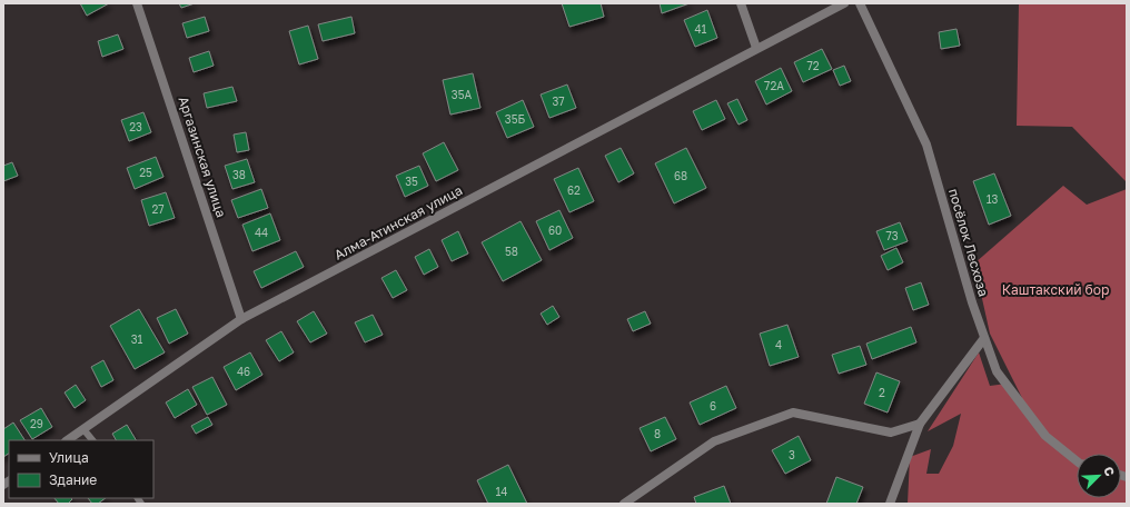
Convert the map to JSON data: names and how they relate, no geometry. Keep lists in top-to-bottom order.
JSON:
{
  "streets": {
    "street": ["Аргазинская улица", "Алма-Атинская улица", "посёлок Лесхоза"]
  },
  "crossings": [
    ["Аргазинская улица", "Алма-Атинская улица"]
  ],
  "parks": ["Каштакский бор"],
  "house_numbers": [
    "41",
    "72",
    "72А",
    "35А",
    "37",
    "35Б",
    "23",
    "25",
    "38",
    "68",
    "35",
    "62",
    "13",
    "27",
    "60",
    "44",
    "73",
    "58",
    "31",
    "4",
    "46",
    "2",
    "6",
    "29",
    "8",
    "3",
    "14"
  ],
  "legend": ["Улица", "Здание"],
  "north": "top right"
}
